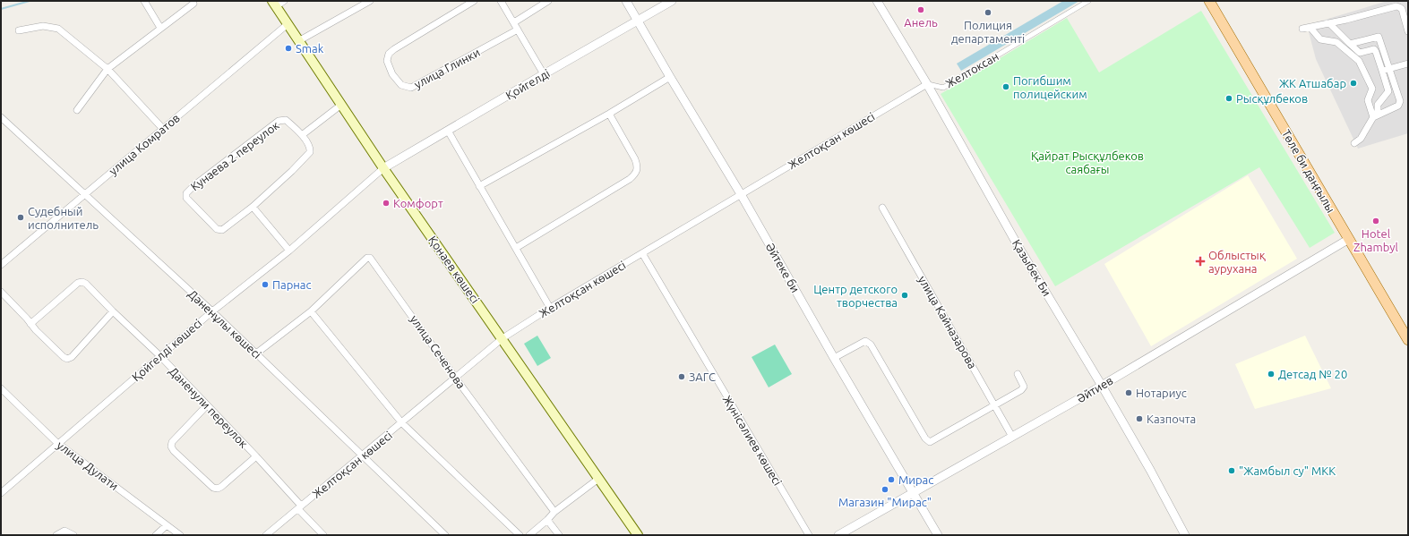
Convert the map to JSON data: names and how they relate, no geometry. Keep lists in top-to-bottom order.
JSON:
{
  "streets": {
    "main road": ["Төле би даңғылы", "Қонаев көшесі"],
    "street": [
      "улица Глинки",
      "Желтоксан",
      "Қойгелді",
      "Желтоқсан көшесі",
      "улица Комратов",
      "Кунаева 2 переулок",
      "Әйтеке би",
      "Қазыбек Би",
      "улица Кайназарова",
      "Дәненұлы көшесі",
      "Қойгелді көшесі",
      "улица Сеченова",
      "Әйтиев",
      "Даненули переулок",
      "Жүнісәлиев көшесі",
      "улица Дулати"
    ]
  },
  "crossings": [
    ["Желтоксан", "Желтоқсан көшесі"],
    ["Желтоксан", "Қазыбек Би"],
    ["Қойгелді", "Әйтеке би"],
    ["Қойгелді", "Қонаев көшесі"],
    ["Қойгелді", "Қойгелді көшесі"],
    ["Желтоқсан көшесі", "Әйтеке би"],
    ["Желтоқсан көшесі", "Қазыбек Би"],
    ["Желтоқсан көшесі", "Қонаев көшесі"],
    ["Желтоқсан көшесі", "Дәненұлы көшесі"],
    ["Желтоқсан көшесі", "улица Сеченова"],
    ["Желтоқсан көшесі", "Даненули переулок"],
    ["Желтоқсан көшесі", "Жүнісәлиев көшесі"],
    ["улица Комратов", "Қонаев көшесі"],
    ["улица Комратов", "Дәненұлы көшесі"],
    ["Төле би даңғылы", "Әйтиев"],
    ["Әйтеке би", "Әйтиев"],
    ["Қазыбек Би", "Әйтиев"],
    ["Қонаев көшесі", "Қойгелді көшесі"],
    ["улица Кайназарова", "Әйтиев"],
    ["Дәненұлы көшесі", "Қойгелді көшесі"],
    ["Дәненұлы көшесі", "улица Сеченова"],
    ["Қойгелді көшесі", "Даненули переулок"],
    ["Қойгелді көшесі", "улица Дулати"]
  ],
  "parks": ["Қайрат Рысқұлбеков саябағы"],
  "places": {
    "other": [
      "Анель",
      "Полиция департаменті",
      "Smak",
      "ЖК Атшабар",
      "Погибшим полицейским",
      "Рысқұлбеков",
      "Комфорт",
      "Судебный исполнитель",
      "Hotel Zhambyl",
      "Парнас",
      "Центр детского творчества",
      "Детсад № 20",
      "ЗАГС",
      "Нотариус",
      "Казпочта",
      "\"Жамбыл су\" МКК",
      "Мирас",
      "Магазин \"Мирас\""
    ],
    "health": ["Облыстық аурухана"]
  }
}
